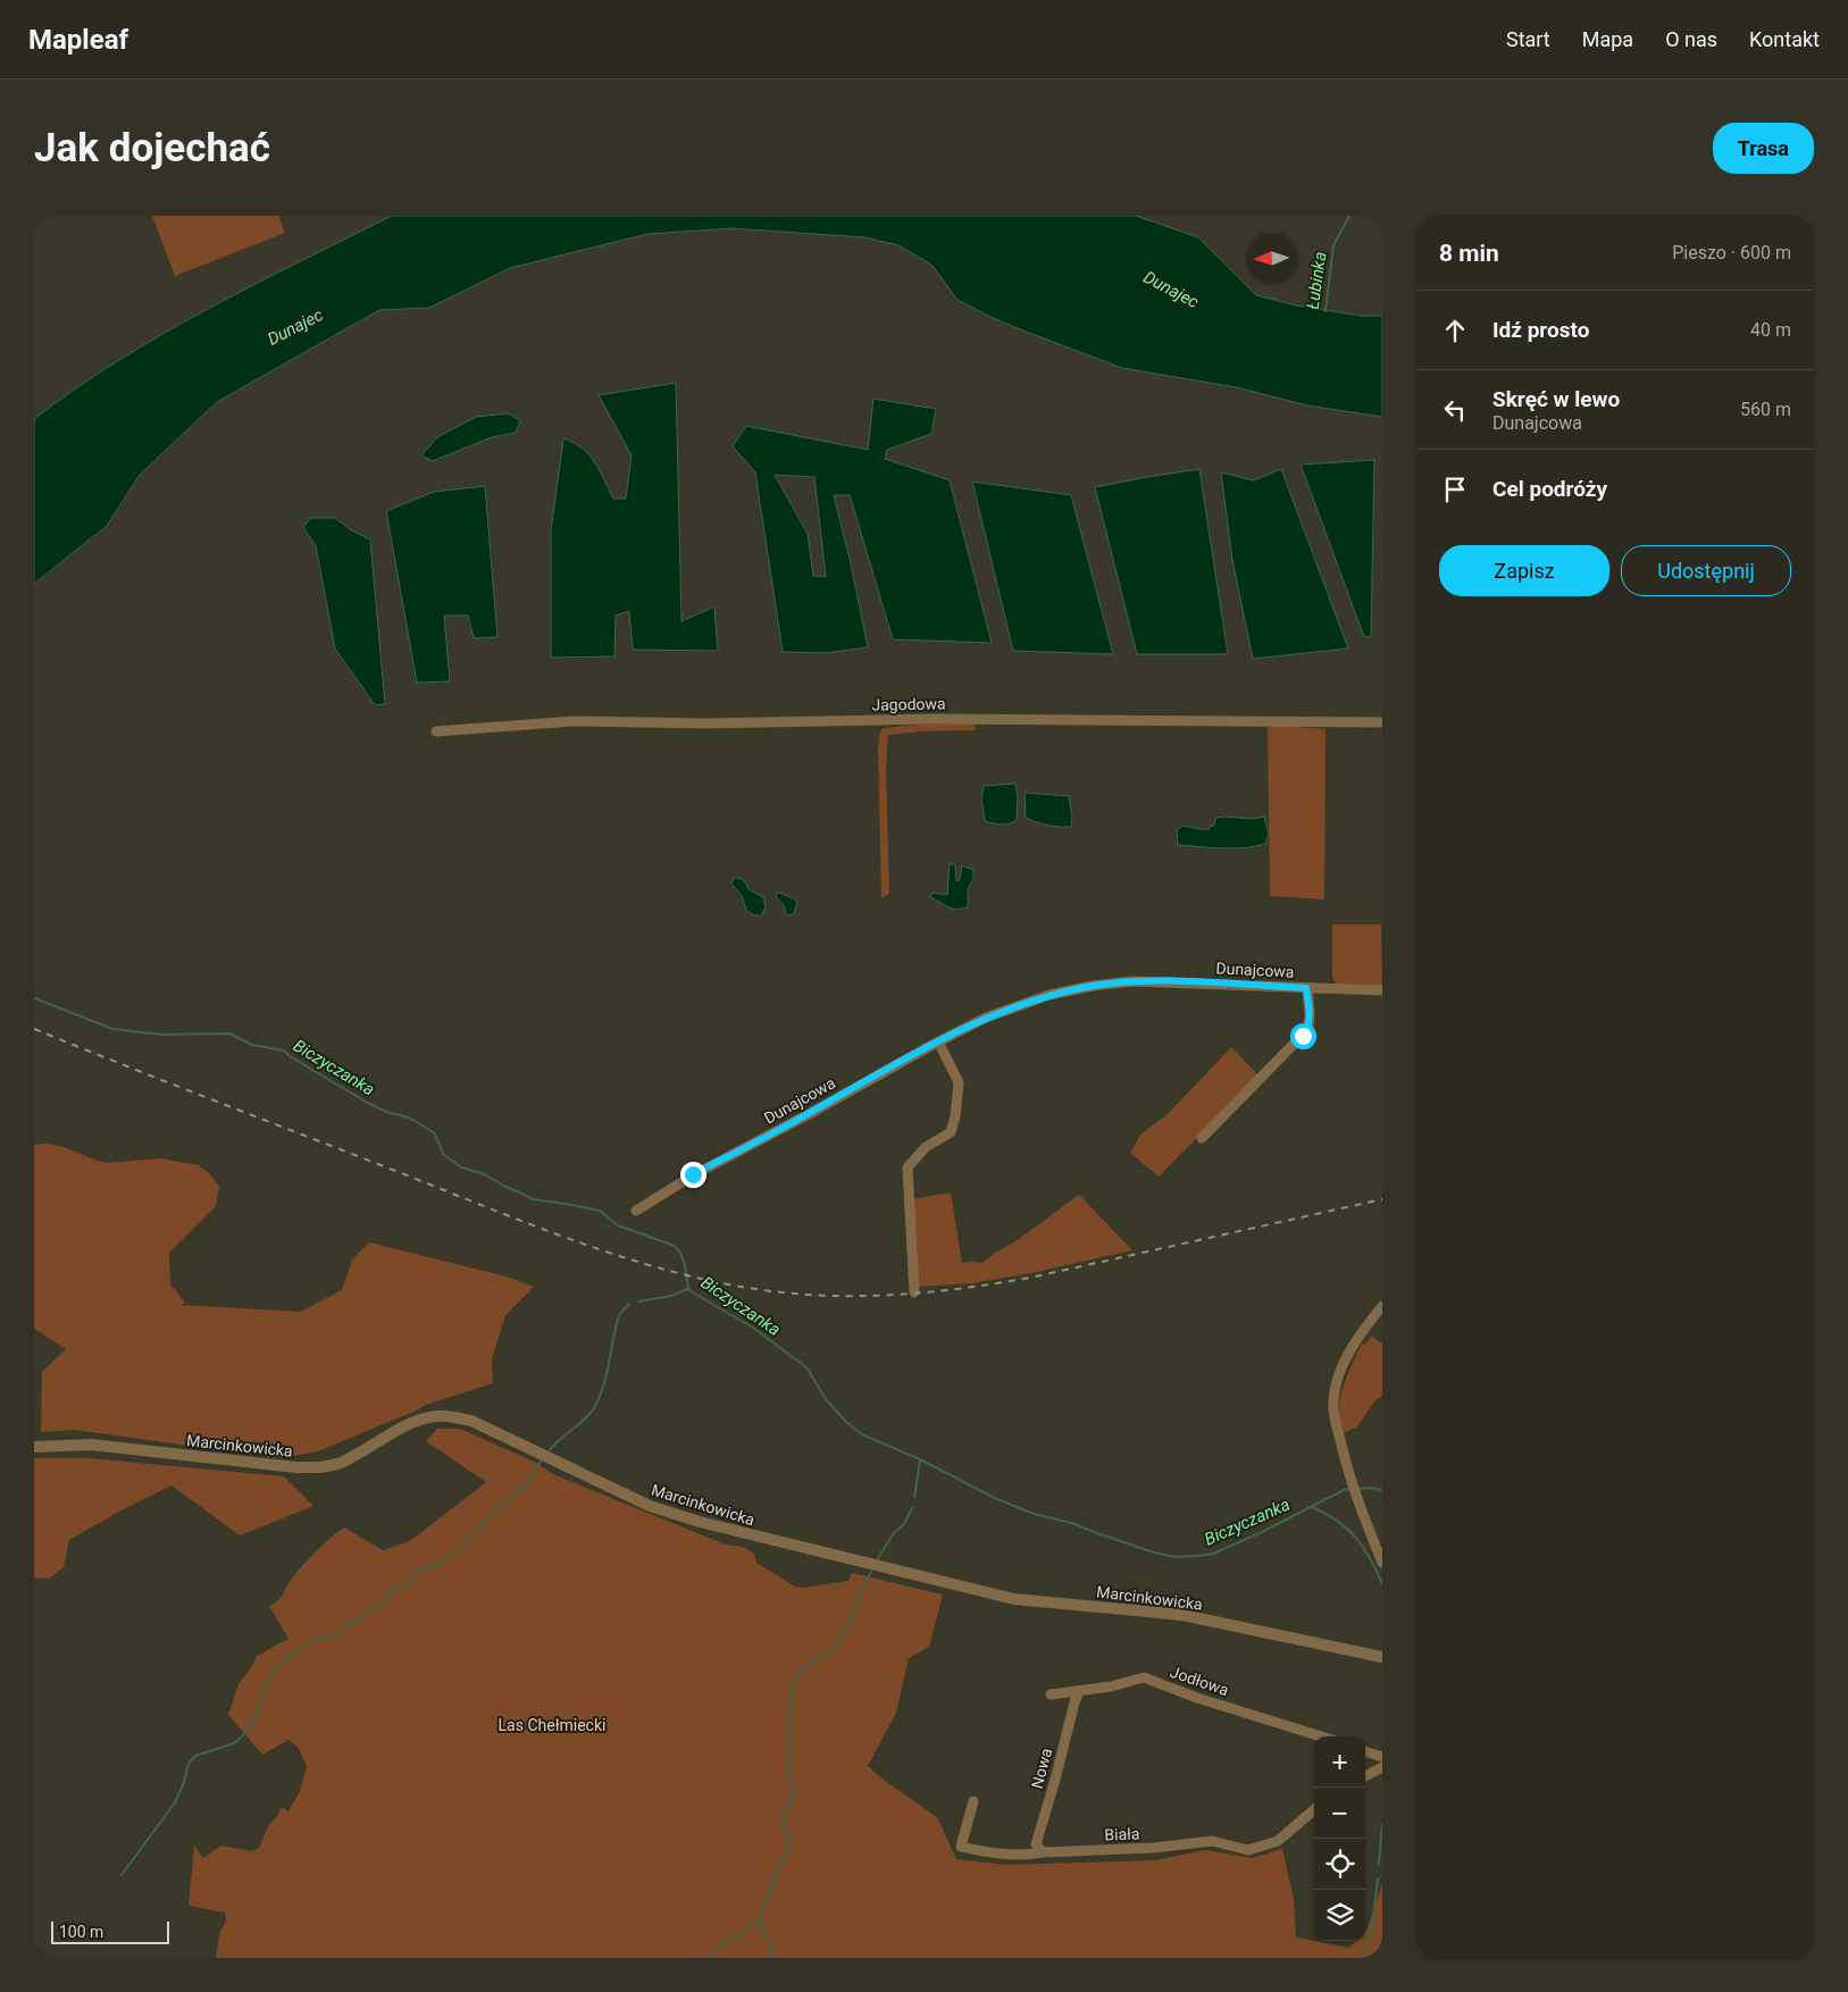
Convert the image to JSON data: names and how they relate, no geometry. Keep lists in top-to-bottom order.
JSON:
{
  "streets": {
    "street": [
      "Jagodowa",
      "Dunajcowa",
      "Marcinkowicka",
      "Jodłowa",
      "Nowa",
      "Biała"
    ]
  },
  "crossings": [
    ["Jodłowa", "Nowa"],
    ["Nowa", "Biała"]
  ],
  "water": ["Łubinka", "Dunajec", "Biczyczanka"],
  "parks": ["Las Chełmiecki"],
  "scale_bar": "100 m",
  "north": "left",
  "page": {
    "header": "Mapleaf",
    "nav": [
      "Start",
      "Mapa",
      "O nas",
      "Kontakt"
    ],
    "buttons": [
      "Trasa",
      ["Zapisz", "Udostępnij"]
    ],
    "title": "Jak dojechać",
    "heading": ["8 min", "Pieszo · 600 m"],
    "list": [
      ["Idź prosto", "40 m"],
      ["Skręć w lewo", "Dunajcowa", "560 m"],
      "Cel podróży"
    ],
    "map_buttons": ["+", "−"],
    "scale": "100 m"
  }
}
